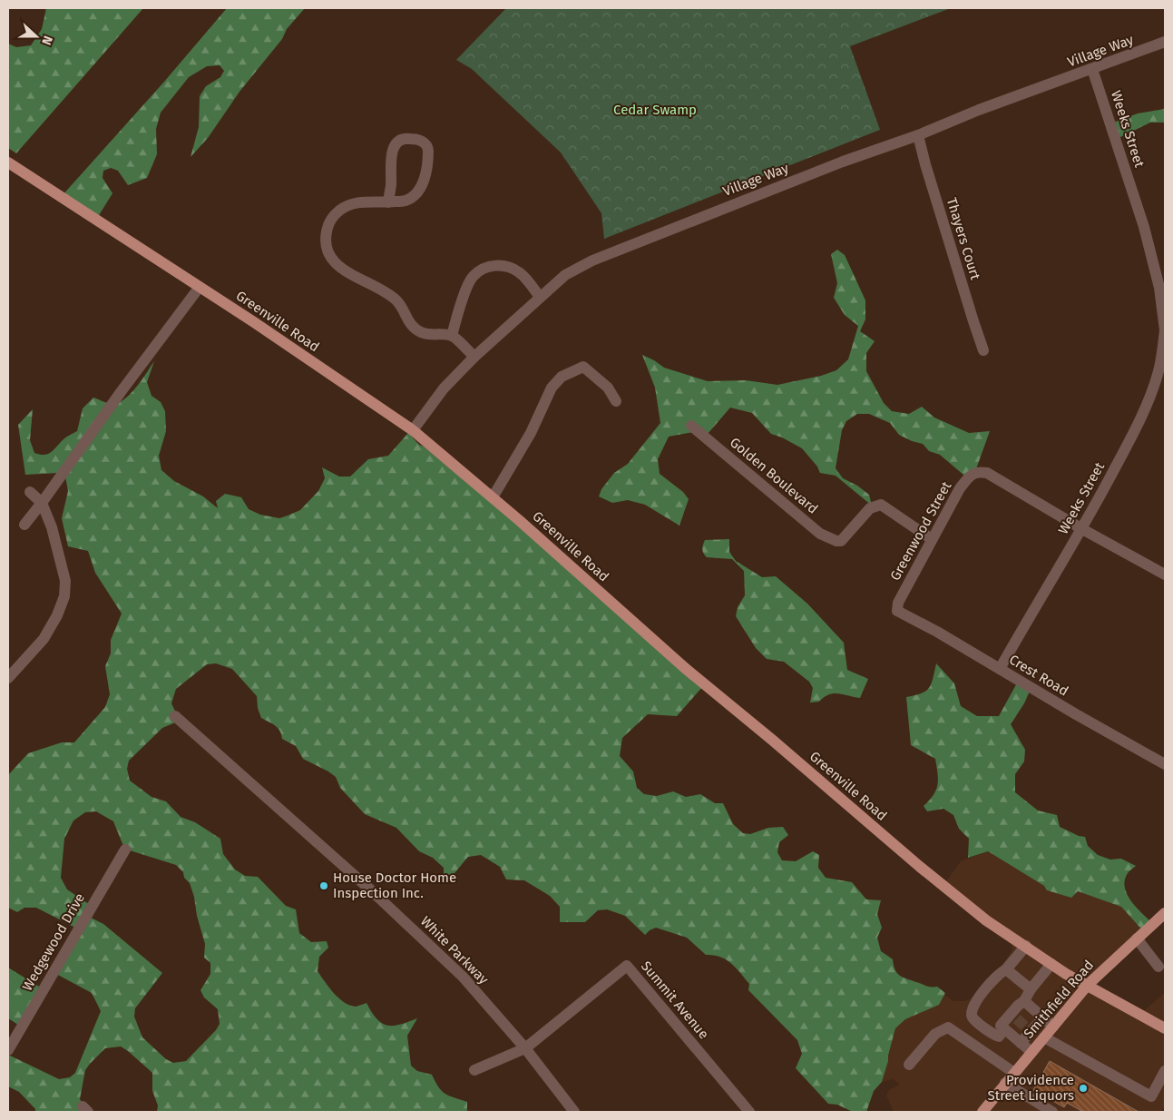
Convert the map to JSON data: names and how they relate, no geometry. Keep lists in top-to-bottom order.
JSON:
{
  "streets": {
    "main road": ["Greenville Road", "Smithfield Road"],
    "street": [
      "Village Way",
      "Weeks Street",
      "Thayers Court",
      "Golden Boulevard",
      "Greenwood Street",
      "Crest Road",
      "Wedgewood Drive",
      "White Parkway",
      "Summit Avenue"
    ]
  },
  "crossings": [
    ["Village Way", "Weeks Street"],
    ["Village Way", "Thayers Court"],
    ["Village Way", "Greenville Road"],
    ["Weeks Street", "Greenwood Street"],
    ["Weeks Street", "Crest Road"],
    ["Greenville Road", "Smithfield Road"],
    ["Golden Boulevard", "Greenwood Street"],
    ["Greenwood Street", "Crest Road"],
    ["White Parkway", "Summit Avenue"]
  ],
  "parks": ["Cedar Swamp"],
  "places": ["House Doctor Home Inspection Inc.", "Providence Street Liquors"],
  "north": "right"
}
